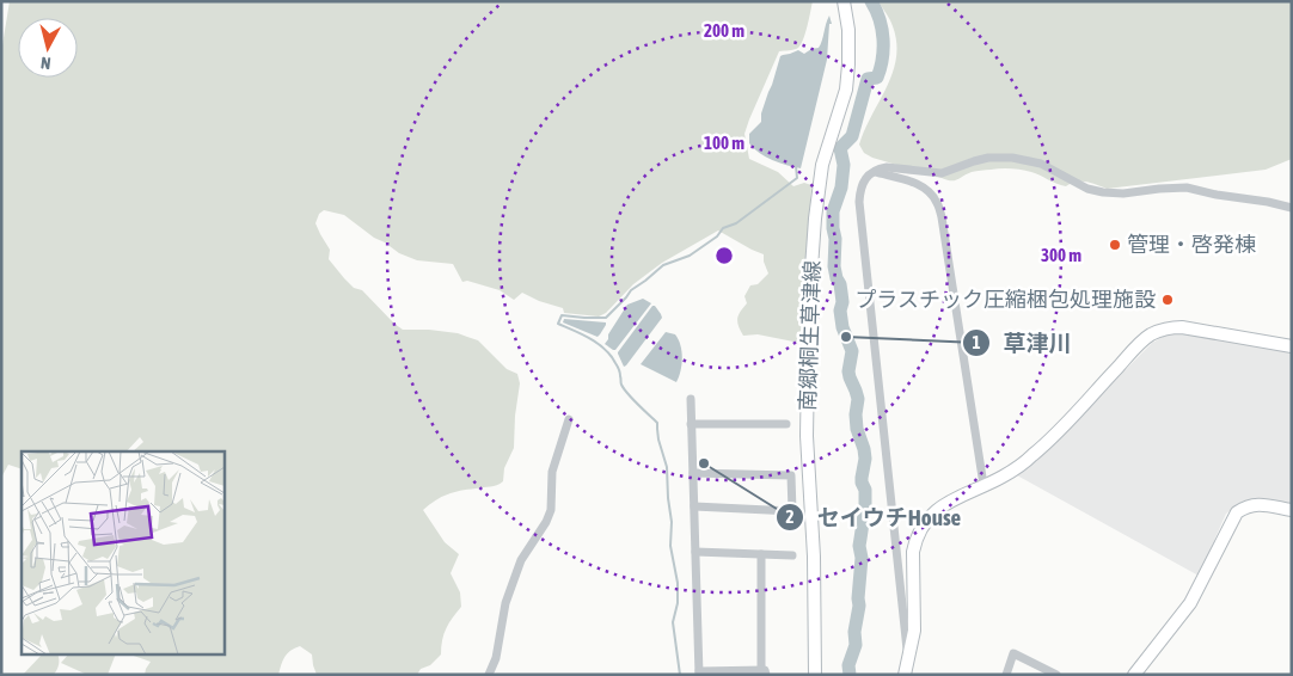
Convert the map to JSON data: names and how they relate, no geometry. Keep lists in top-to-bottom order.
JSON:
{
  "streets": {
    "street": ["南郷桐生草津線"]
  },
  "places": [
    "管理・啓発棟",
    "プラスチック圧縮梱包処理施設",
    "草津川",
    "セイウチHouse"
  ],
  "north": "bottom",
  "rings": ["200 m", "100 m", "300 m"]
}
